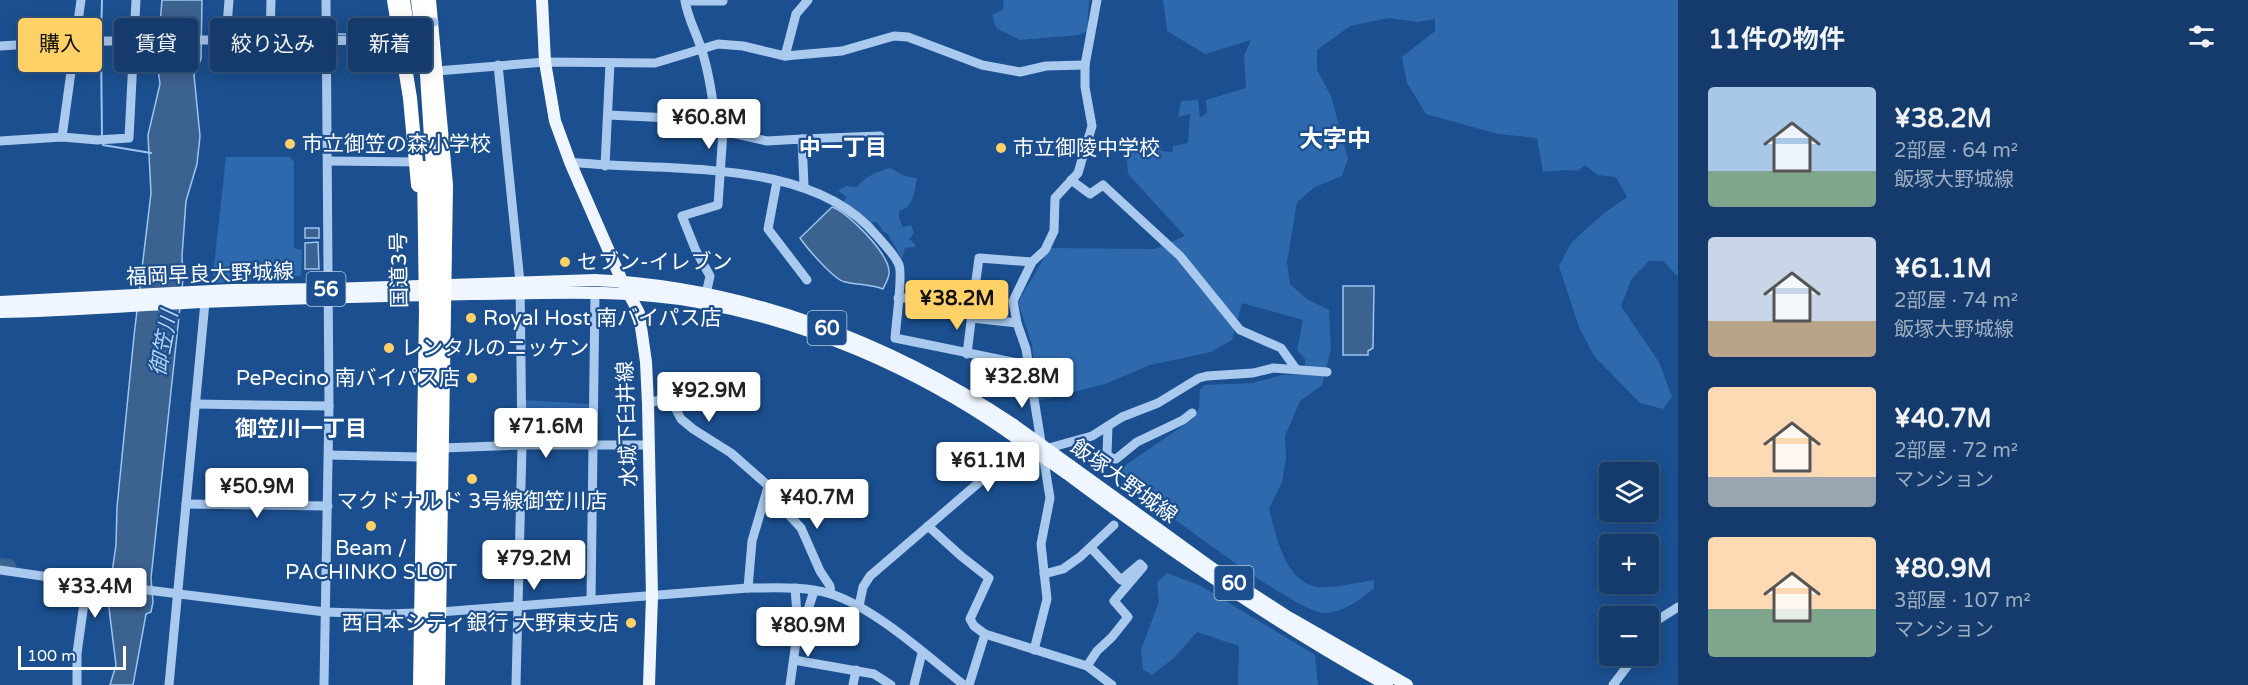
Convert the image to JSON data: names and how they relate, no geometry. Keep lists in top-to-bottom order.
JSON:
{
  "streets": {
    "highway": ["国道3号"],
    "main road": [
      "福岡早良大野城線",
      "56",
      "60",
      "水城下臼井線",
      "飯塚大野城線"
    ]
  },
  "crossings": [
    ["国道3号", "福岡早良大野城線"],
    ["国道3号", "飯塚大野城線"],
    ["福岡早良大野城線", "飯塚大野城線"],
    ["水城下臼井線", "飯塚大野城線"]
  ],
  "districts": ["大字中", "中一丁目", "御笠川一丁目"],
  "water": ["御笠川"],
  "places": [
    "市立御笠の森小学校",
    "市立御陵中学校",
    "セブン-イレブン",
    "Royal Host 南バイパス店",
    "レンタルのニッケン",
    "PePecino 南バイパス店",
    "マクドナルド 3号線御笠川店",
    "Beam / PACHINKO SLOT",
    "西日本シティ銀行 大野東支店"
  ],
  "scale_bar": "100 m",
  "page": {
    "heading": "11件の物件",
    "chip": [
      "購入",
      "賃貸",
      "絞り込み",
      "新着"
    ],
    "list": [
      {
        "name": "¥38.2M",
        "note": "2部屋 · 64 m² · 飯塚大野城線"
      },
      {
        "name": "¥61.1M",
        "note": "2部屋 · 74 m² · 飯塚大野城線"
      },
      {
        "name": "¥40.7M",
        "note": "2部屋 · 72 m² · マンション"
      },
      {
        "name": "¥80.9M",
        "note": "3部屋 · 107 m² · マンション"
      }
    ],
    "price": [
      "¥60.8M",
      "¥38.2M",
      "¥32.8M",
      "¥92.9M",
      "¥71.6M",
      "¥61.1M",
      "¥50.9M",
      "¥40.7M",
      "¥79.2M",
      "¥33.4M",
      "¥80.9M"
    ],
    "map_buttons": ["+", "−"],
    "scale": "100 m"
  }
}
